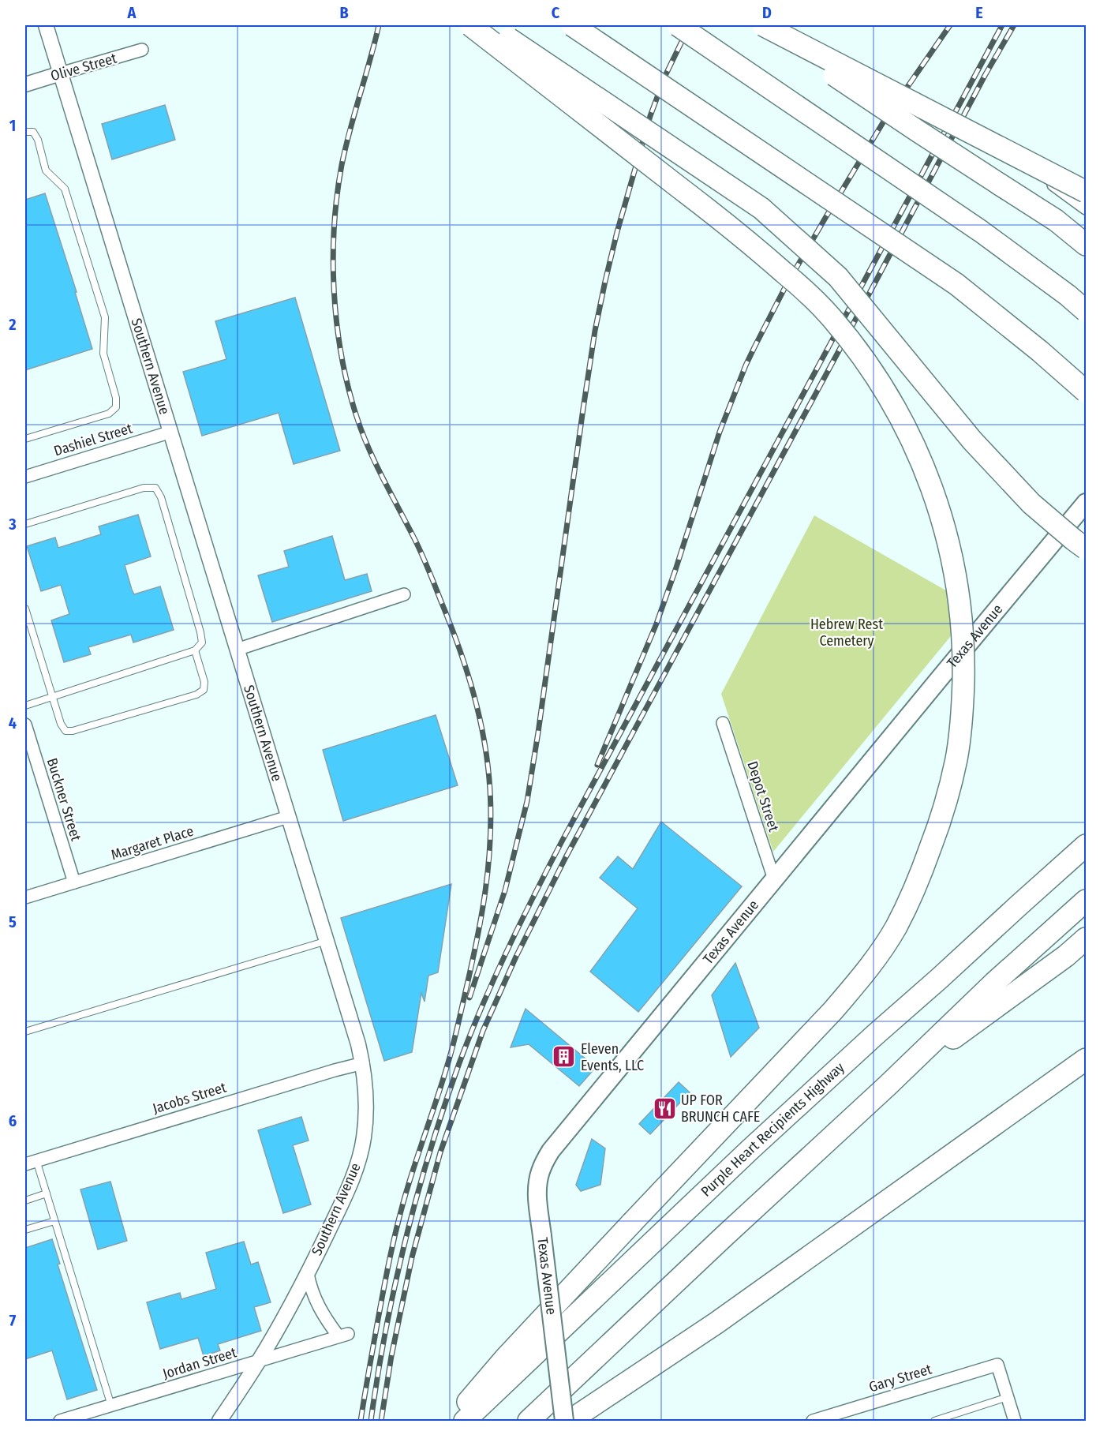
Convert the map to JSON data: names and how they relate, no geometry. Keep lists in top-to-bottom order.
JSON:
{
  "streets": {
    "highway": ["Purple Heart Recipients Highway"],
    "main road": ["Texas Avenue"],
    "street": [
      "Olive Street",
      "Southern Avenue",
      "Dashiel Street",
      "Depot Street",
      "Buckner Street",
      "Margaret Place",
      "Jacobs Street",
      "Jordan Street",
      "Gary Street"
    ]
  },
  "crossings": [
    ["Olive Street", "Southern Avenue"],
    ["Southern Avenue", "Dashiel Street"],
    ["Southern Avenue", "Margaret Place"],
    ["Southern Avenue", "Jacobs Street"],
    ["Southern Avenue", "Jordan Street"],
    ["Texas Avenue", "Depot Street"],
    ["Buckner Street", "Margaret Place"]
  ],
  "parks": ["Hebrew Rest Cemetery"],
  "places": {
    "building": ["Eleven Events, LLC"],
    "restaurant": ["UP FOR BRUNCH CAFE"]
  },
  "grid": {
    "columns": [
      "A",
      "B",
      "C",
      "D",
      "E"
    ],
    "rows": [
      "1",
      "2",
      "3",
      "4",
      "5",
      "6",
      "7"
    ]
  }
}
